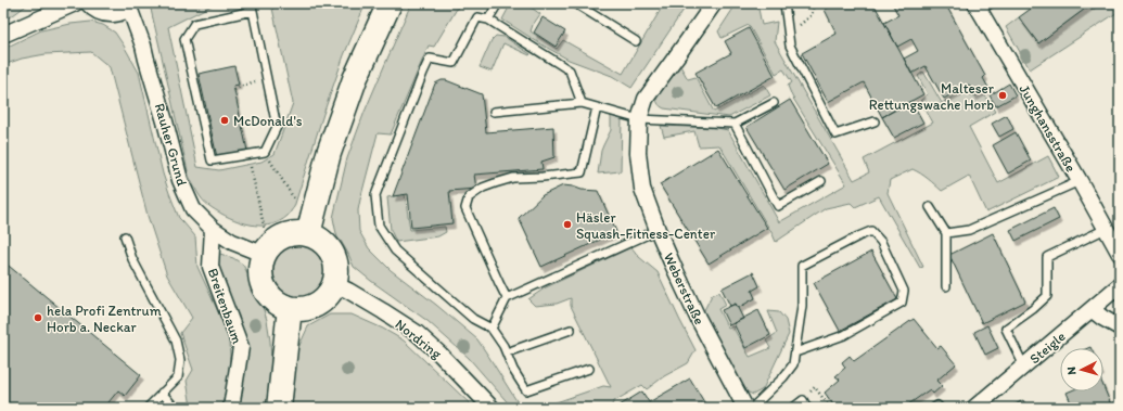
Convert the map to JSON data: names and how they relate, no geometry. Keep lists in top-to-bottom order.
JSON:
{
  "streets": {
    "street": [
      "Junghansstraße",
      "Rauher Grund",
      "Weberstraße",
      "Breitenbaum",
      "Nordring",
      "Steigle"
    ]
  },
  "crossings": [
    ["Rauher Grund", "Breitenbaum"],
    ["Rauher Grund", "Nordring"]
  ],
  "places": [
    "Malteser Rettungswache Horb",
    "McDonald's",
    "Häsler Squash-Fitness-Center",
    "hela Profi Zentrum Horb a. Neckar"
  ],
  "north": "left"
}
